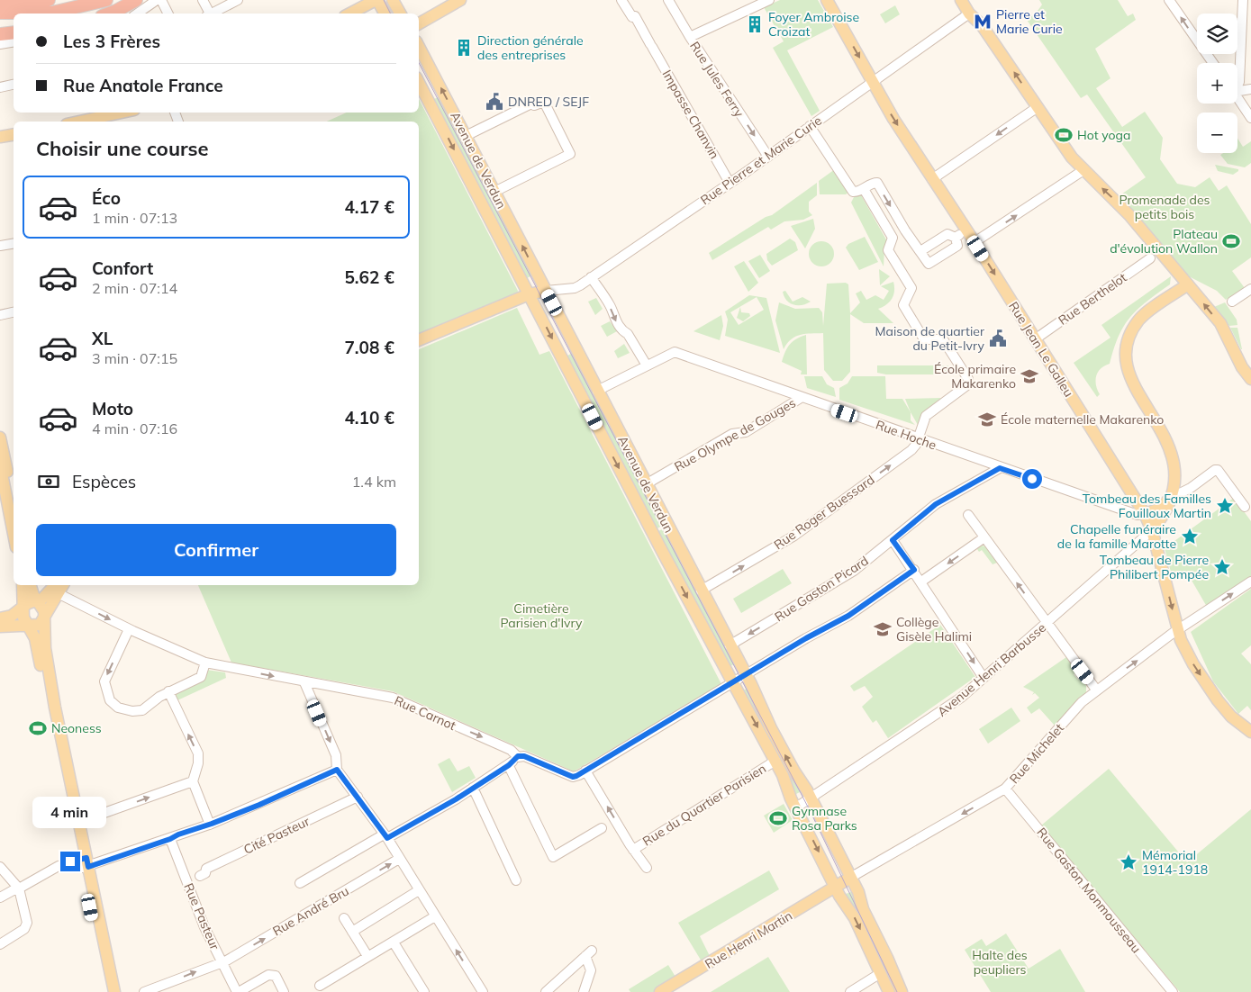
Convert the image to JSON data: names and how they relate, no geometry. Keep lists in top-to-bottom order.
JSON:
{
  "streets": {
    "main road": [
      "Avenue de Verdun",
      "Rue Jean Le Galleu",
      "Rue Michelet",
      "Rue Henri Martin"
    ],
    "street": [
      "Rue Jules Ferry",
      "Impasse Chanvin",
      "Rue Pierre et Marie Curie",
      "Rue Berthelot",
      "Rue Olympe de Gouges",
      "Rue Hoche",
      "Rue Roger Buessard",
      "Rue Gaston Picard",
      "Avenue Henri Barbusse",
      "Rue Carnot",
      "Rue du Quartier Parisien",
      "Cité Pasteur",
      "Rue Gaston Monmousseau",
      "Rue André Bru",
      "Rue Pasteur"
    ]
  },
  "crossings": [
    ["Rue Jules Ferry", "Rue Pierre et Marie Curie"],
    ["Impasse Chanvin", "Rue Pierre et Marie Curie"],
    ["Avenue de Verdun", "Rue Pierre et Marie Curie"],
    ["Avenue de Verdun", "Rue Olympe de Gouges"],
    ["Avenue de Verdun", "Rue Hoche"],
    ["Avenue de Verdun", "Rue Roger Buessard"],
    ["Avenue de Verdun", "Rue Gaston Picard"],
    ["Avenue de Verdun", "Avenue Henri Barbusse"],
    ["Avenue de Verdun", "Rue Carnot"],
    ["Avenue de Verdun", "Rue Michelet"],
    ["Avenue de Verdun", "Rue du Quartier Parisien"],
    ["Avenue de Verdun", "Rue Henri Martin"],
    ["Rue Pierre et Marie Curie", "Rue Jean Le Galleu"],
    ["Rue Berthelot", "Rue Jean Le Galleu"],
    ["Rue Jean Le Galleu", "Rue Hoche"],
    ["Rue Jean Le Galleu", "Avenue Henri Barbusse"],
    ["Rue Jean Le Galleu", "Rue Michelet"],
    ["Rue Olympe de Gouges", "Rue Hoche"],
    ["Rue Hoche", "Rue Roger Buessard"],
    ["Rue Hoche", "Rue Gaston Picard"],
    ["Rue Michelet", "Rue Gaston Monmousseau"],
    ["Rue Michelet", "Rue Henri Martin"],
    ["Rue André Bru", "Rue Pasteur"]
  ],
  "one_way": [
    "Rue Jules Ferry",
    "Rue Jean Le Galleu",
    "Rue Roger Buessard",
    "Rue Gaston Picard",
    "Rue Carnot"
  ],
  "parks": ["Promenade des petits bois", "Cimetière Parisien d'Ivry", "Halte des peupliers"],
  "places": {
    "metro station": ["Pierre et Marie Curie"],
    "building": ["Foyer Ambroise Croizat", "Direction générale des entreprises"],
    "public building": ["DNRED / SEJF", "Maison de quartier du Petit-Ivry"],
    "sports": [
      "Hot yoga",
      "Plateau d'évolution Wallon",
      "Neoness",
      "Gymnase Rosa Parks"
    ],
    "school or university": ["École primaire Makarenko", "École maternelle Makarenko", "Collège Gisèle Halimi"],
    "place": [
      "Tombeau des Familles Fouilloux Martin",
      "Chapelle funéraire de la famille Marotte",
      "Tombeau de Pierre Philibert Pompée",
      "Mémorial 1914-1918"
    ]
  },
  "page": {
    "map_buttons": ["+", "−"],
    "banner": ["Les 3 Frères", "Rue Anatole France"],
    "heading": "Choisir une course",
    "list": [
      {
        "name": "Éco",
        "note": "1 min · 07:13",
        "value": "4.17 €"
      },
      {
        "name": "Confort",
        "note": "2 min · 07:14",
        "value": "5.62 €"
      },
      {
        "name": "XL",
        "note": "3 min · 07:15",
        "value": "7.08 €"
      },
      {
        "name": "Moto",
        "note": "4 min · 07:16",
        "value": "4.10 €"
      }
    ],
    "pay": ["Espèces", "1.4 km"],
    "buttons": "Confirmer",
    "bubble": "4 min"
  }
}
